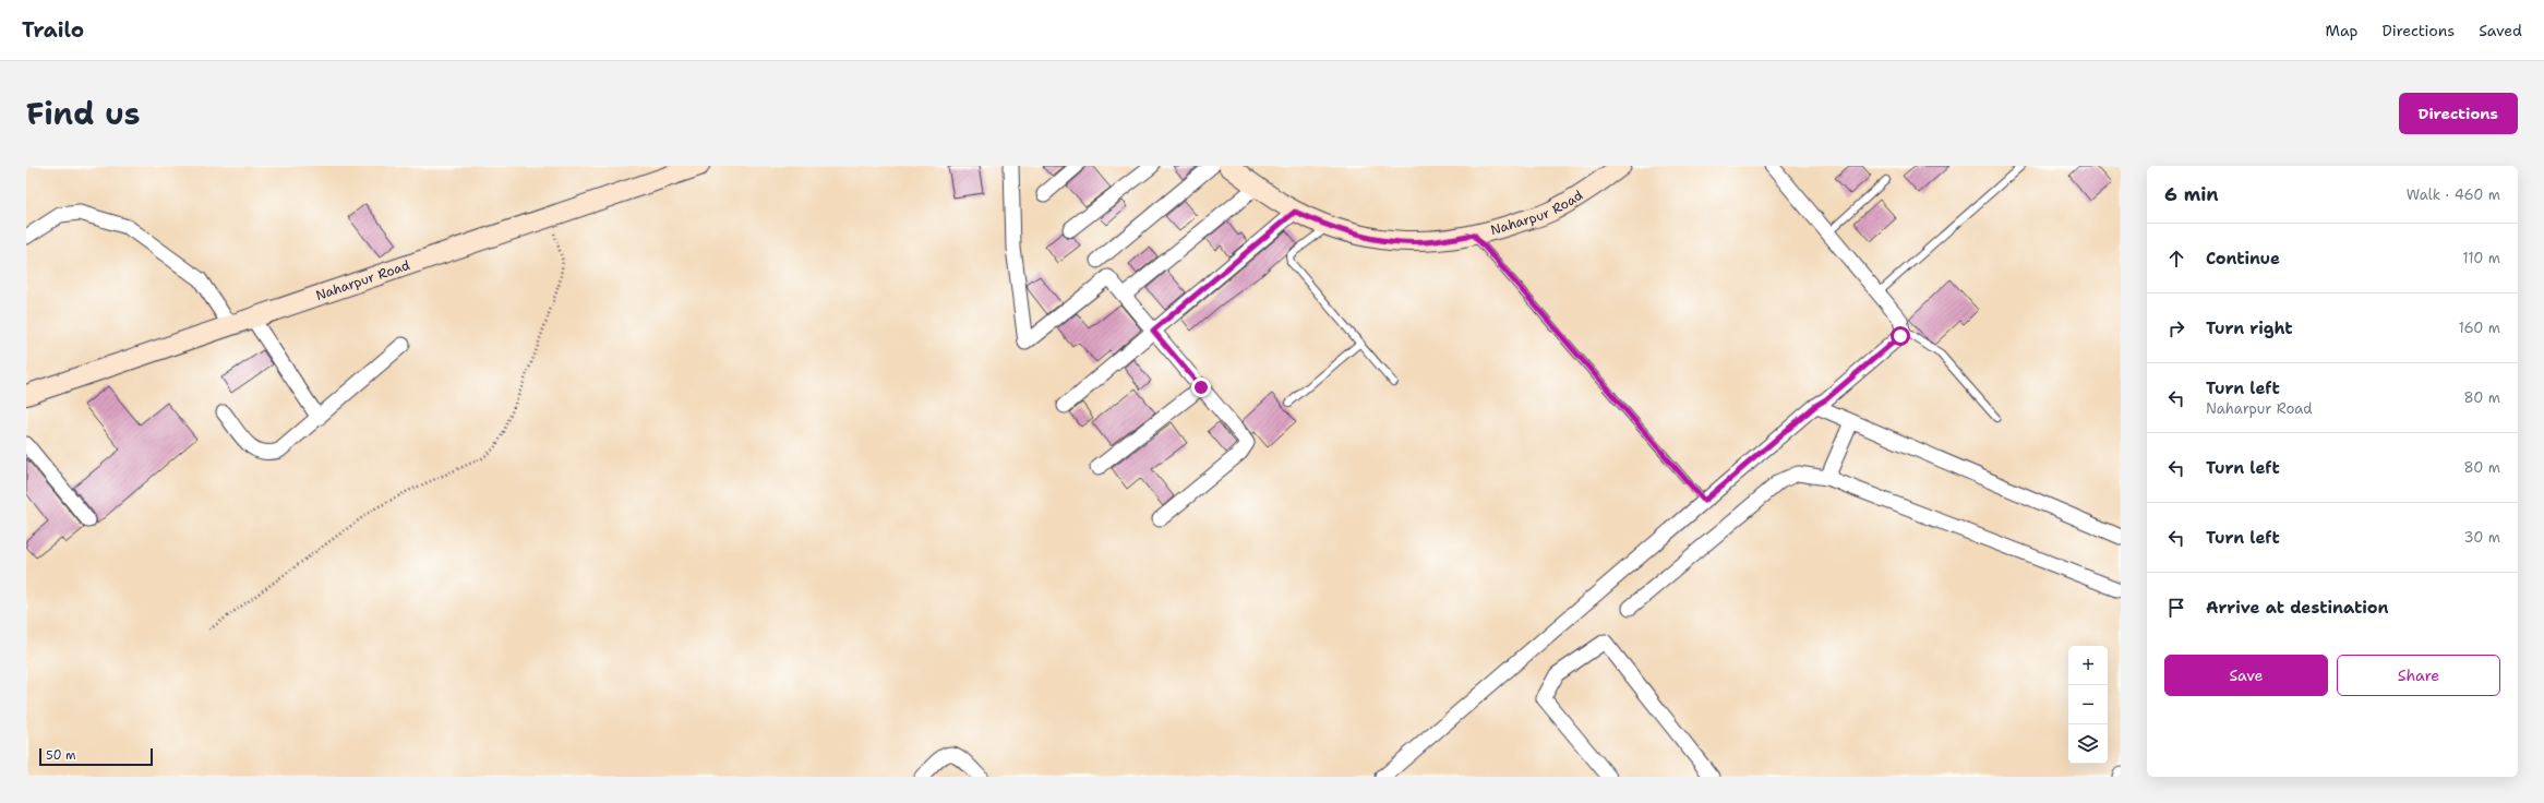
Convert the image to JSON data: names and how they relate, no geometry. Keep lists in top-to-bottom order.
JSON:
{
  "streets": {
    "street": ["Naharpur Road"]
  },
  "scale_bar": "50 m",
  "page": {
    "header": "Trailo",
    "nav": ["Map", "Directions", "Saved"],
    "title": "Find us",
    "buttons": [
      "Directions",
      ["Save", "Share"]
    ],
    "heading": ["6 min", "Walk · 460 m"],
    "list": [
      ["Continue", "110 m"],
      ["Turn right", "160 m"],
      ["Turn left", "Naharpur Road", "80 m"],
      ["Turn left", "80 m"],
      ["Turn left", "30 m"],
      "Arrive at destination"
    ],
    "map_buttons": ["+", "−"],
    "scale": "50 m"
  }
}
